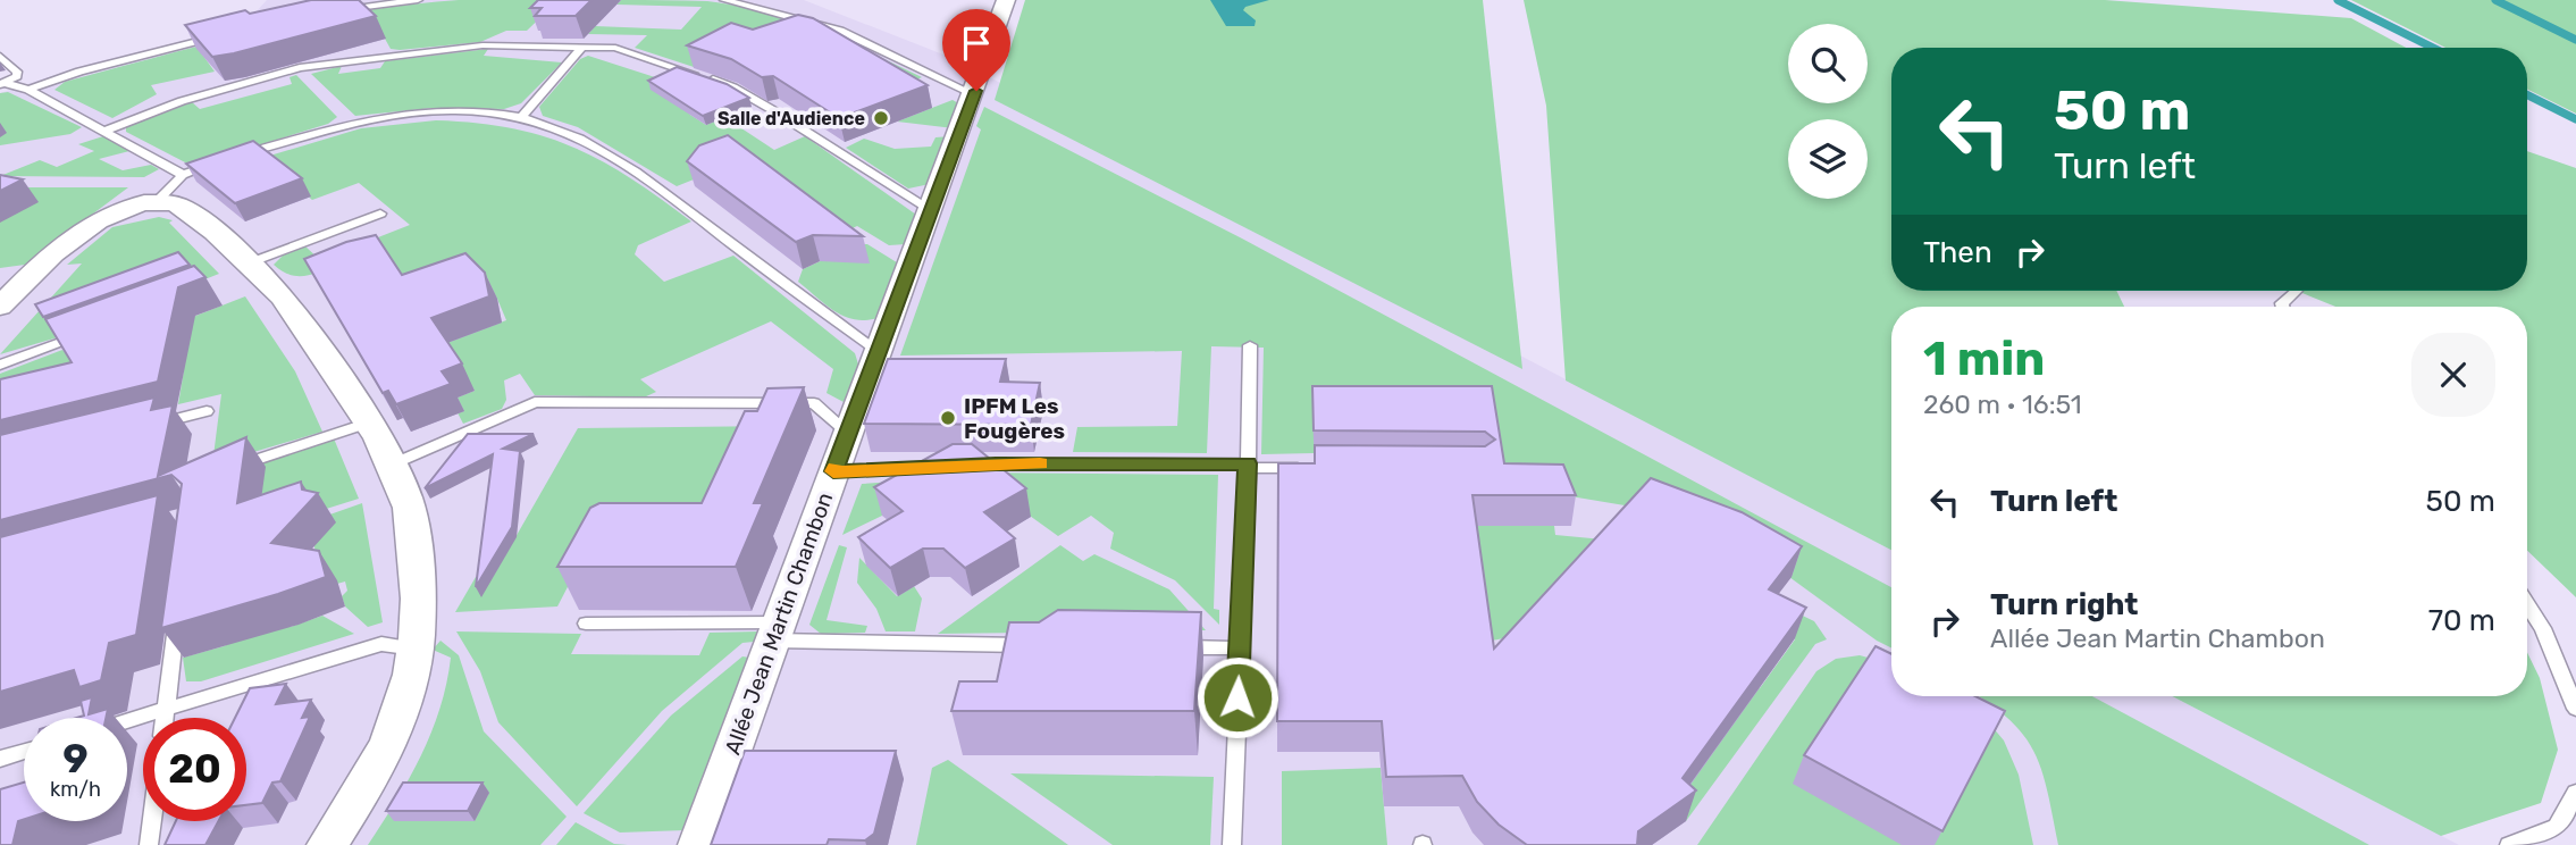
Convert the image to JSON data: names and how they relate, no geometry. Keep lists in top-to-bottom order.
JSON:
{
  "streets": {
    "street": ["Allée Jean Martin Chambon"]
  },
  "places": ["Salle d'Audience", "IPFM Les Fougères"],
  "page": {
    "turn": ["50 m", "Turn left"],
    "then": "Then",
    "heading": ["1 min", "260 m · 16:51"],
    "list": [
      {
        "name": "Turn left",
        "value": "50 m"
      },
      {
        "name": "Turn right",
        "note": "Allée Jean Martin Chambon",
        "value": "70 m"
      }
    ],
    "speed": "9 km/h",
    "limit": "20"
  }
}
